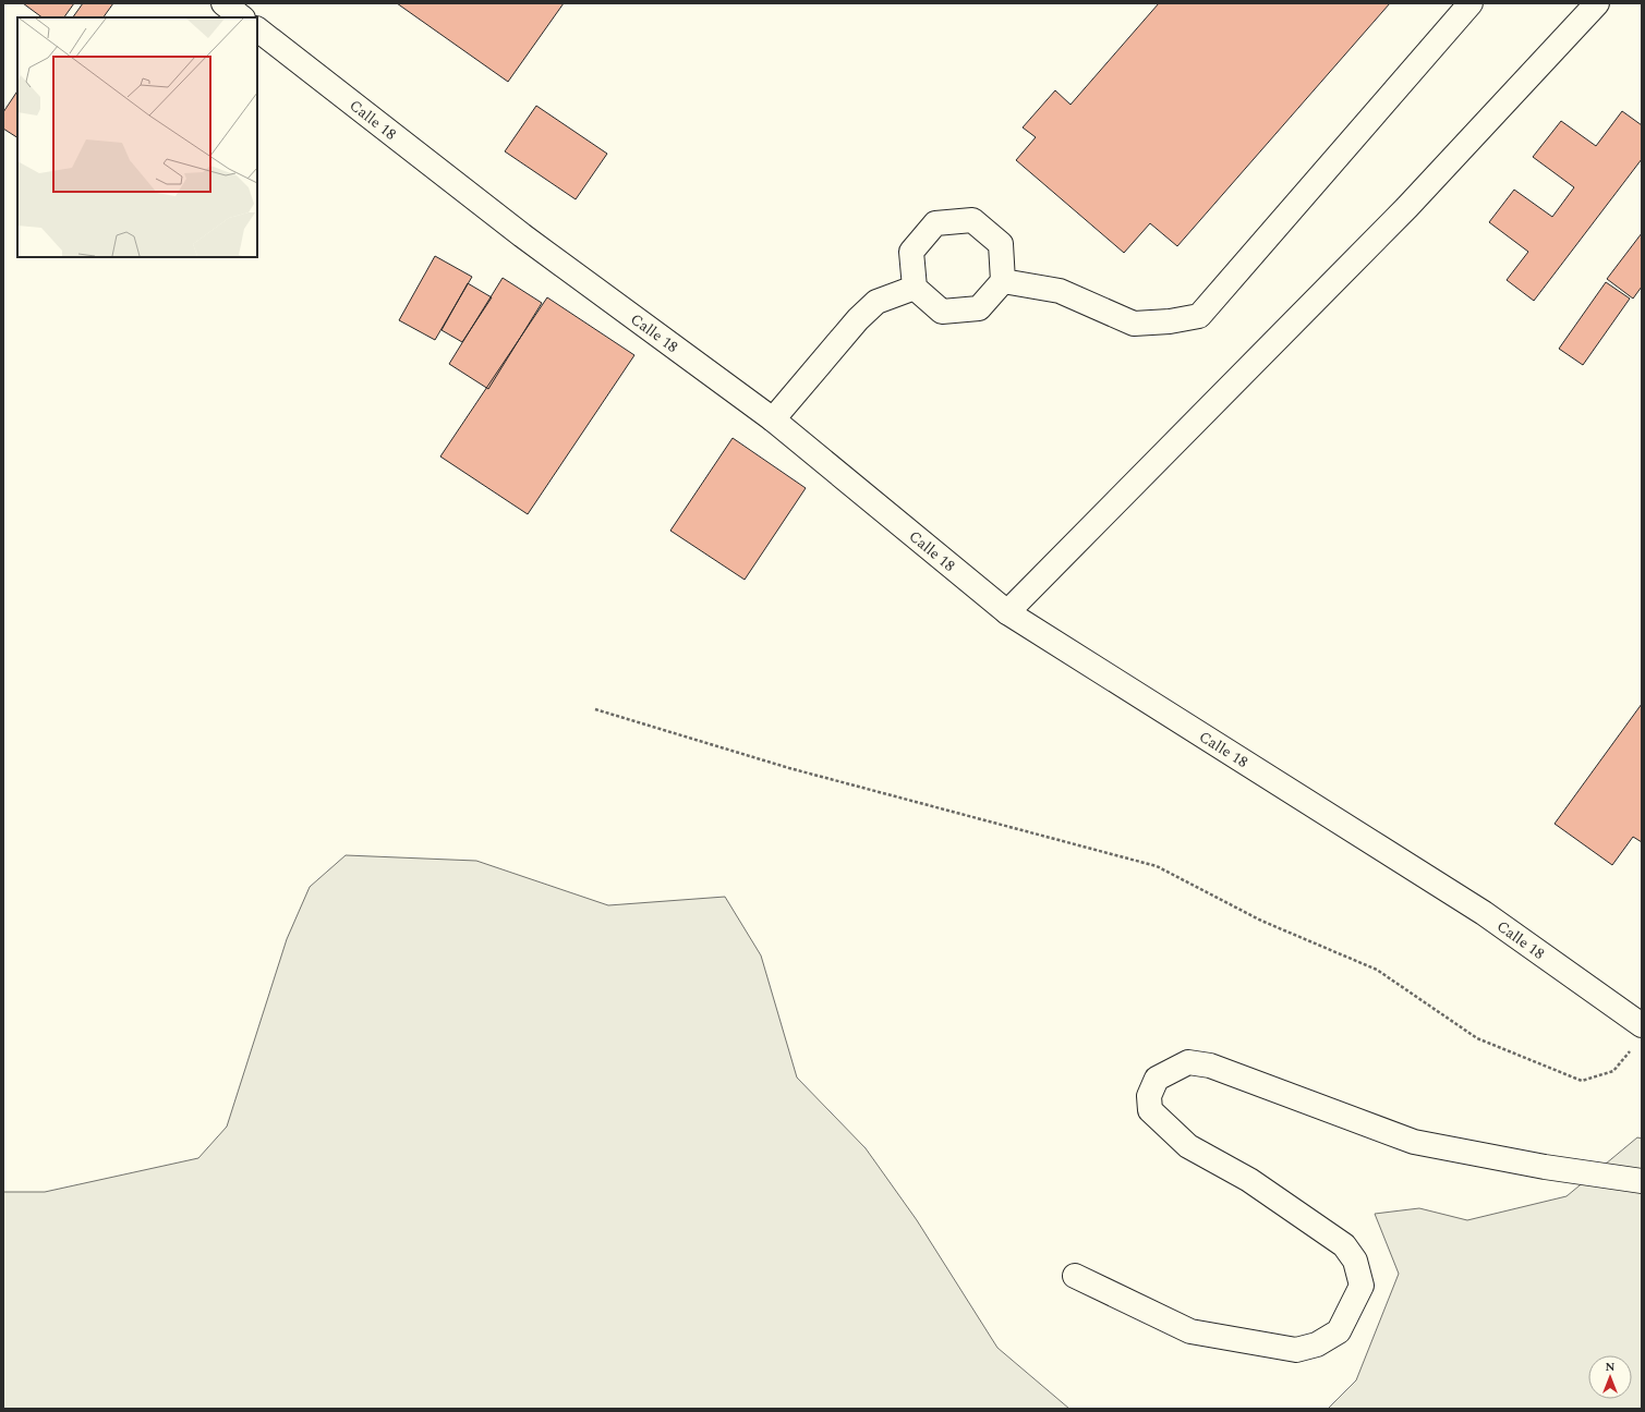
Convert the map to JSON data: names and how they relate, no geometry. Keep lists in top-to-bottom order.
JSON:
{
  "streets": {
    "main road": ["Calle 18"]
  },
  "north": "top"
}
